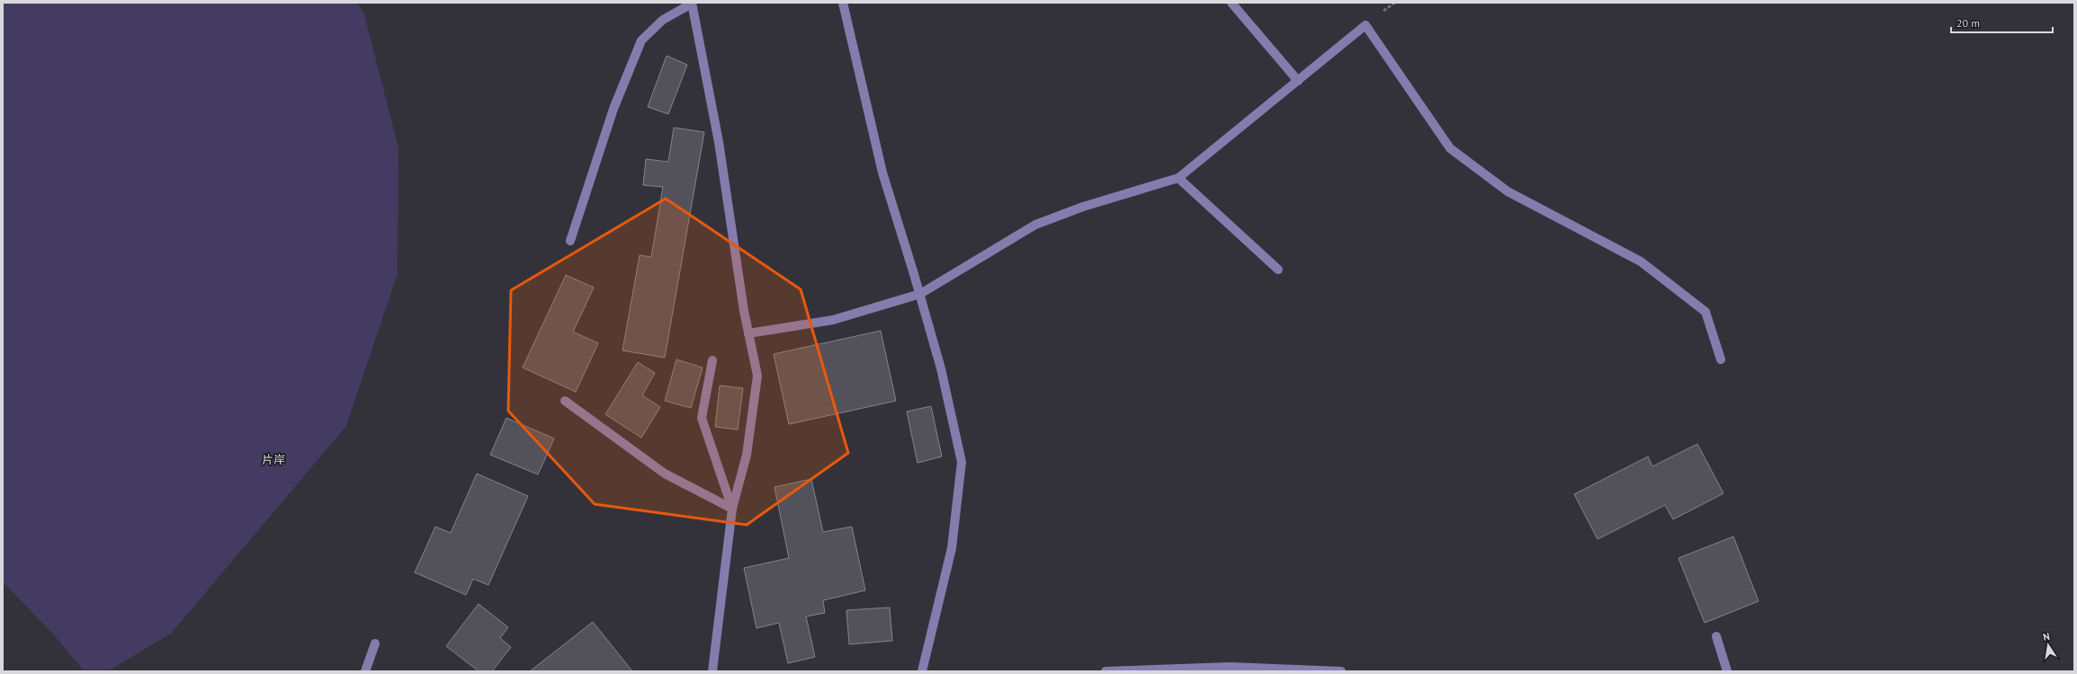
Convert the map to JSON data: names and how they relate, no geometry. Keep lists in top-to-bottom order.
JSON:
{
  "districts": ["片岸"],
  "scale_bar": "20 m",
  "north": "top"
}
